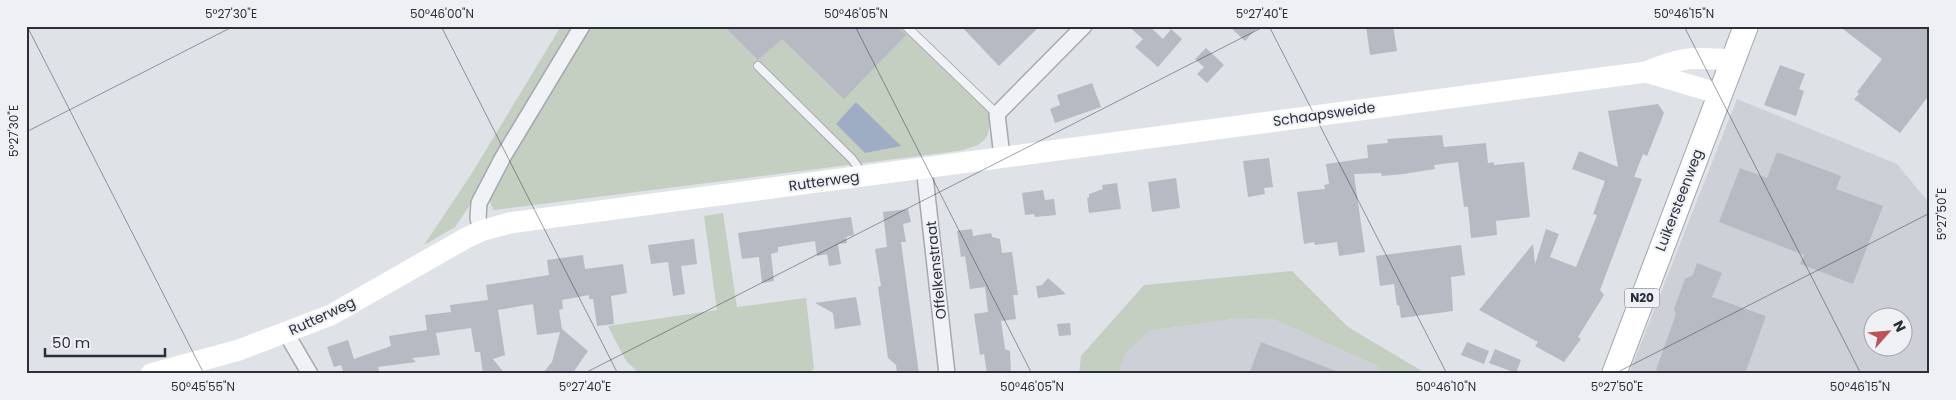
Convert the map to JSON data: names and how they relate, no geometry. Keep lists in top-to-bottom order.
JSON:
{
  "streets": {
    "main road": ["Luikersteenweg", "N20"],
    "street": ["Schaapsweide", "Rutterweg", "Offelkenstraat"]
  },
  "crossings": [
    ["Schaapsweide", "Rutterweg"],
    ["Schaapsweide", "Luikersteenweg"],
    ["Rutterweg", "Offelkenstraat"]
  ],
  "scale_bar": "50 m",
  "north": "top right",
  "coordinates": [
    "5°27'30\"E",
    "50°46'00\"N",
    "50°46'05\"N",
    "5°27'40\"E",
    "50°46'15\"N",
    "5°27'50\"E",
    "50°45'55\"N",
    "50°46'10\"N"
  ]
}
